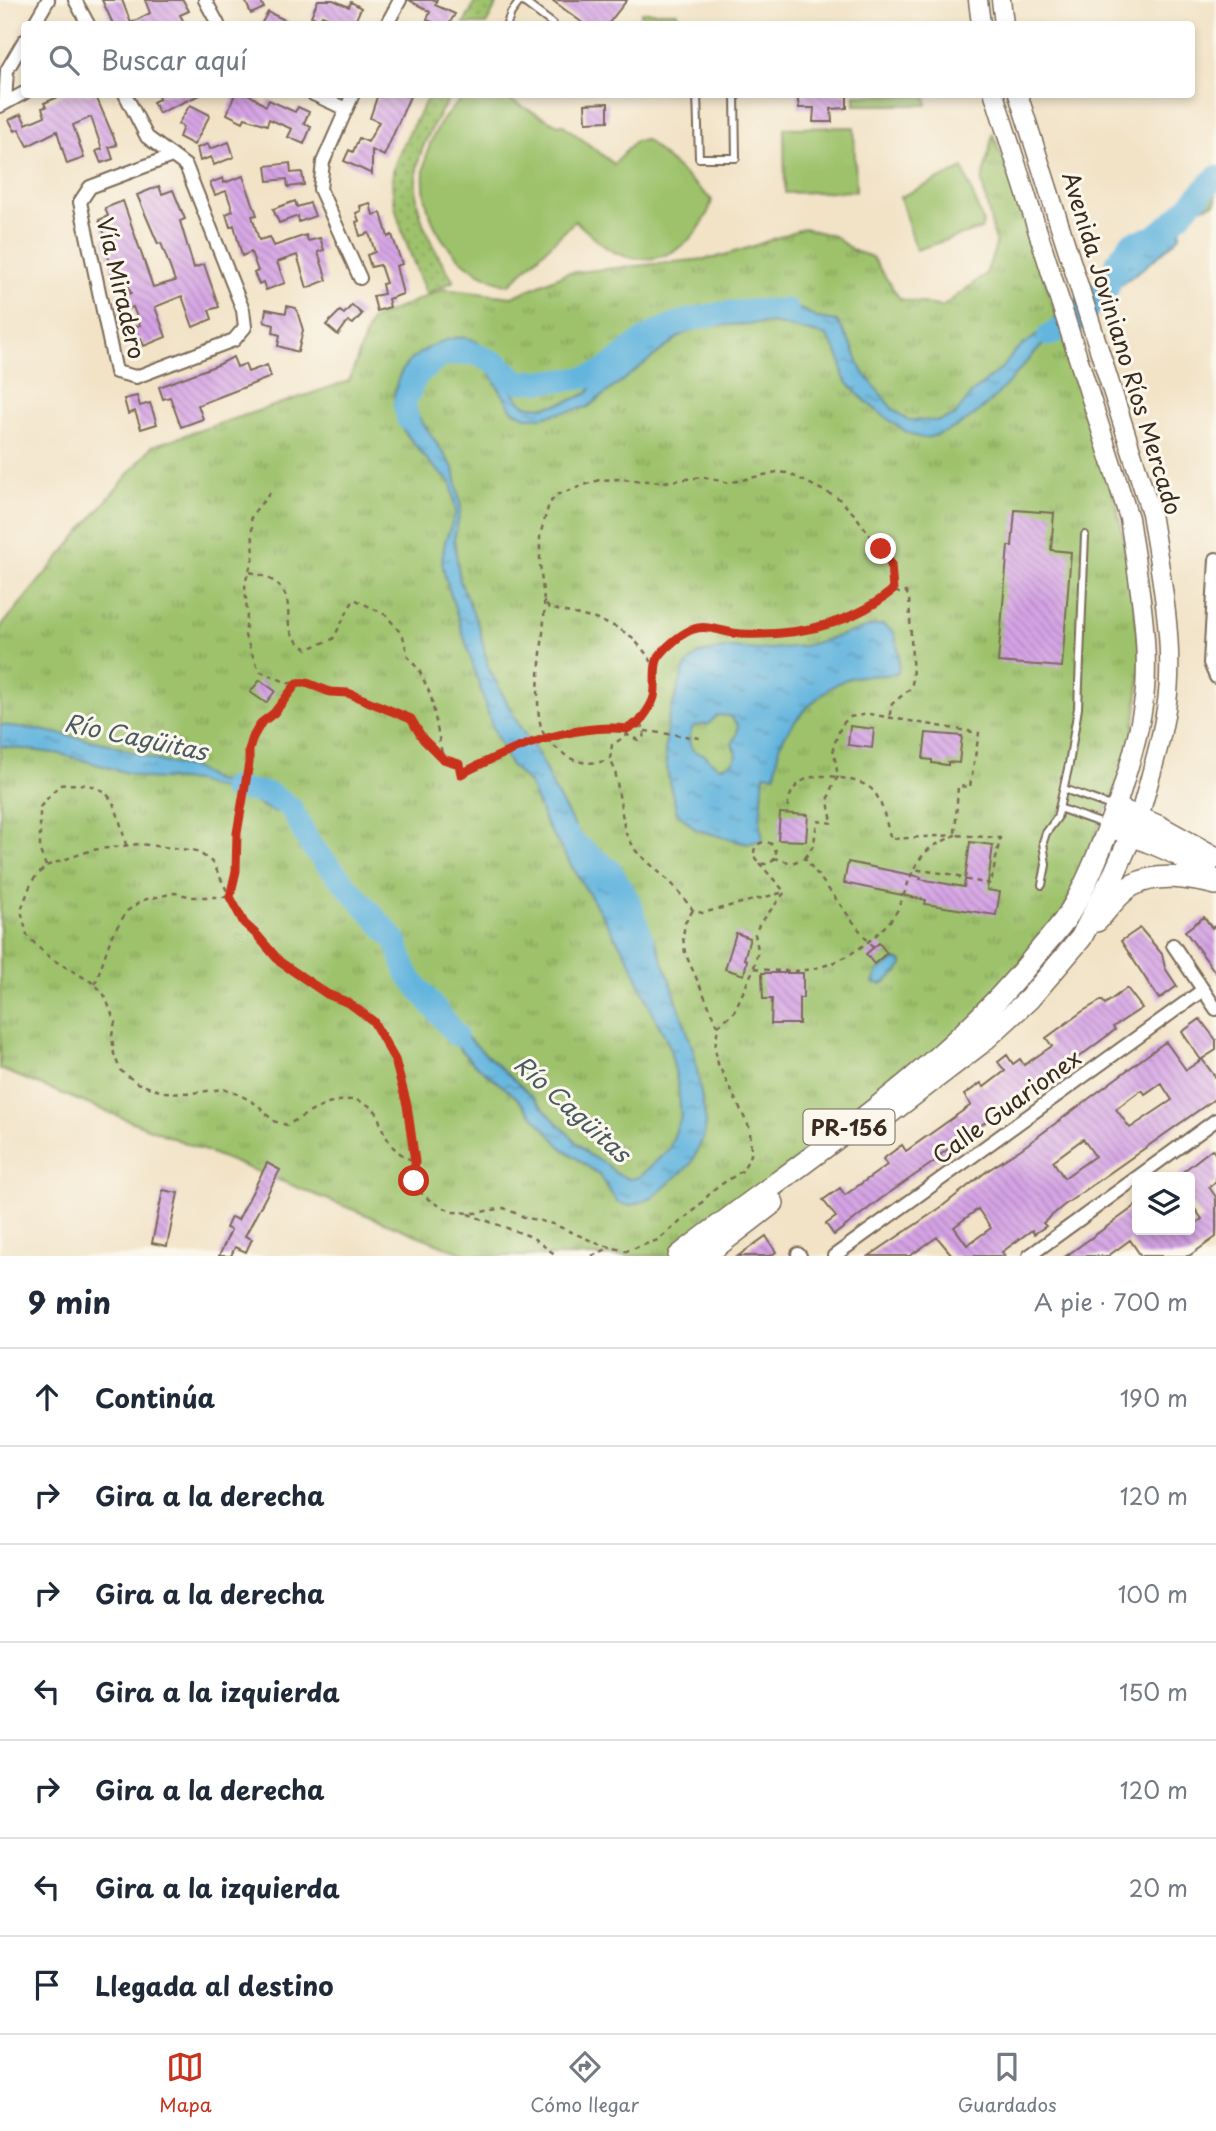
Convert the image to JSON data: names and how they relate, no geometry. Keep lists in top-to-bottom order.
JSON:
{
  "streets": {
    "main road": ["Avenida Joviniano Ríos Mercado", "PR-156"],
    "street": ["Vía Miradero", "Calle Guarionex"]
  },
  "water": ["Río Cagüitas"],
  "page": {
    "search": "Buscar aquí",
    "heading": ["9 min", "A pie · 700 m"],
    "list": [
      ["Continúa", "190 m"],
      ["Gira a la derecha", "120 m"],
      ["Gira a la derecha", "100 m"],
      ["Gira a la izquierda", "150 m"],
      ["Gira a la derecha", "120 m"],
      ["Gira a la izquierda", "20 m"],
      "Llegada al destino"
    ],
    "nav": ["Mapa", "Cómo llegar", "Guardados"]
  }
}
